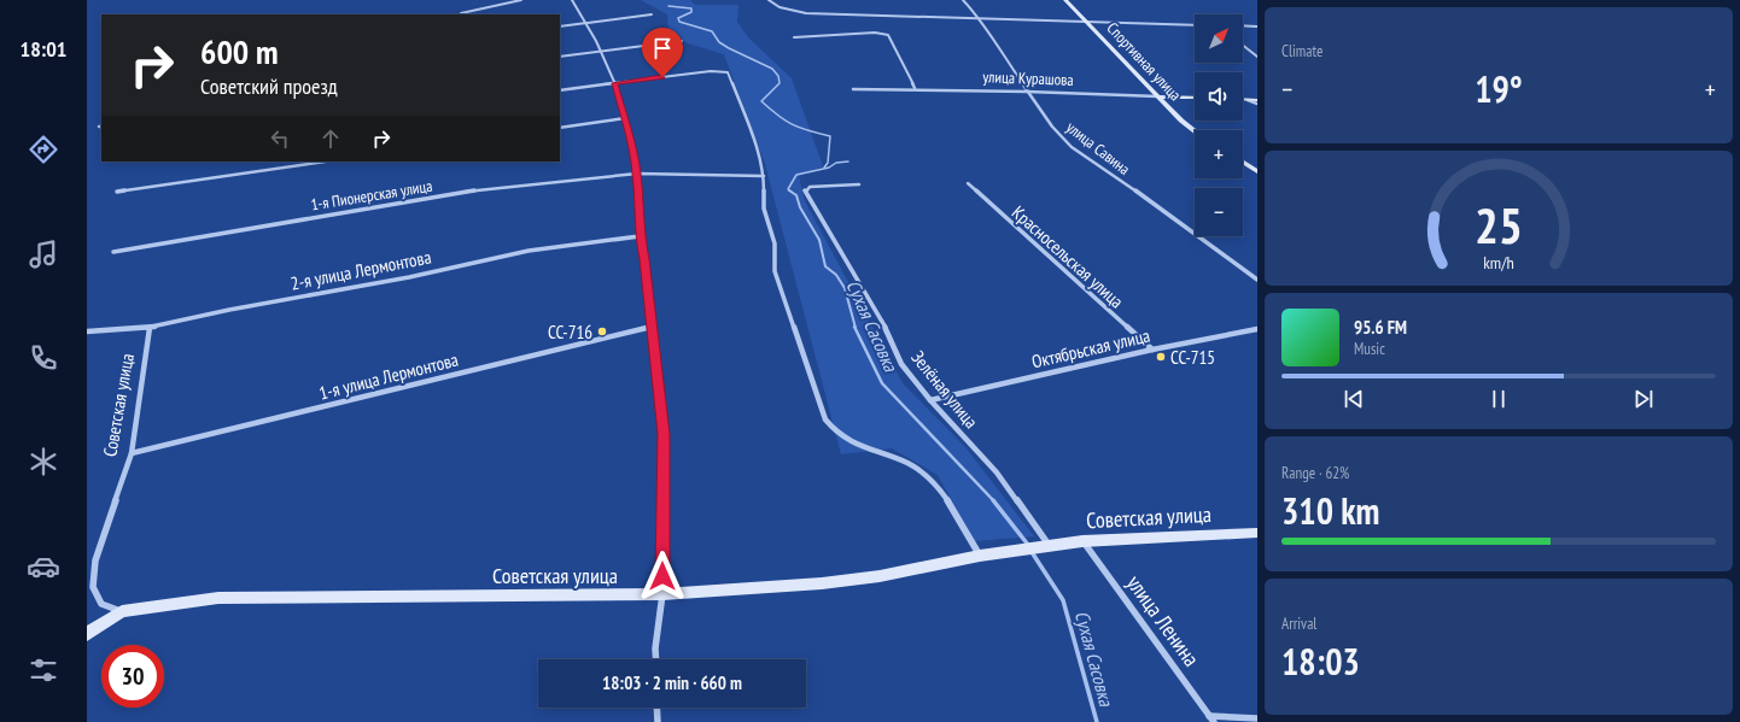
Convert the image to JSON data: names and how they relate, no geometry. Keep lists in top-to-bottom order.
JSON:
{
  "streets": {
    "street": [
      "Спортивная улица",
      "улица Курашова",
      "улица Савина",
      "1-я Пионерская улица",
      "Красносельская улица",
      "2-я улица Лермонтова",
      "Октябрьская улица",
      "1-я улица Лермонтова",
      "Зелёная улица",
      "Советская улица",
      "улица Ленина"
    ]
  },
  "crossings": [
    ["Спортивная улица", "улица Курашова"],
    ["улица Курашова", "улица Савина"],
    ["Красносельская улица", "Октябрьская улица"],
    ["2-я улица Лермонтова", "Советская улица"],
    ["Октябрьская улица", "Зелёная улица"],
    ["1-я улица Лермонтова", "Советская улица"],
    ["Зелёная улица", "Советская улица"],
    ["Советская улица", "улица Ленина"]
  ],
  "water": ["Сухая Сасовка"],
  "places": ["СС-716", "СС-715"],
  "north": "top right",
  "page": {
    "tabs": "18:01",
    "tile": [
      "Climate",
      ["Range · 62%", "310 km"],
      ["Arrival", "18:03"]
    ],
    "map_buttons": ["+", "−"],
    "turn": ["600 m", "Советский проезд"],
    "heat": ["−", "19°", "+"],
    "song": ["95.6 FM", "Music"],
    "limit": "30",
    "trip": "18:03 · 2 min · 660 m",
    "gauge": ["25", "km/h"]
  }
}
